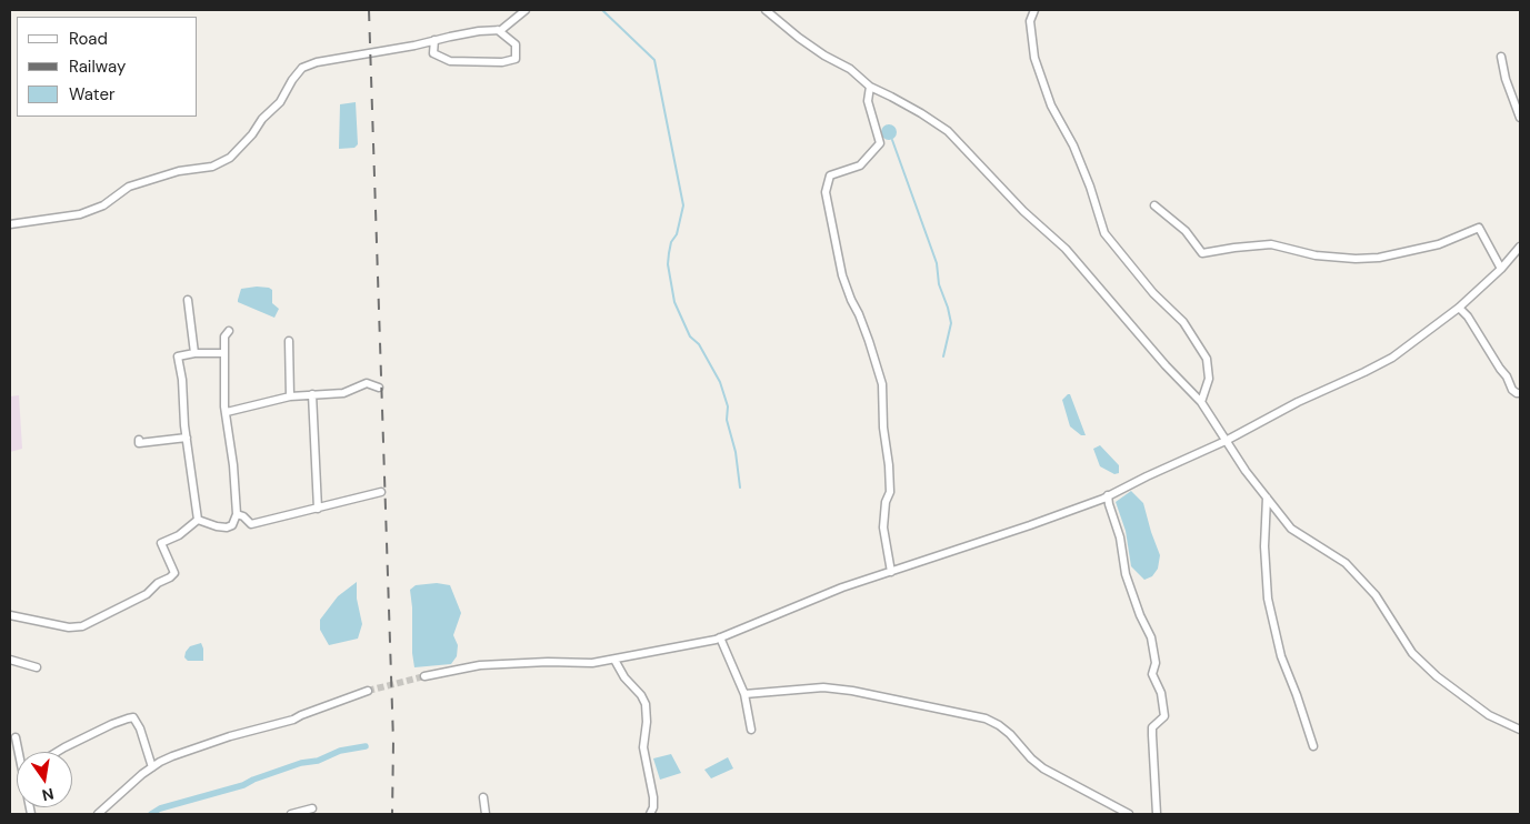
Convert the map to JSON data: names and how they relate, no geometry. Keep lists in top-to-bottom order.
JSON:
{
  "legend": ["Road", "Railway", "Water"],
  "north": "bottom"
}
